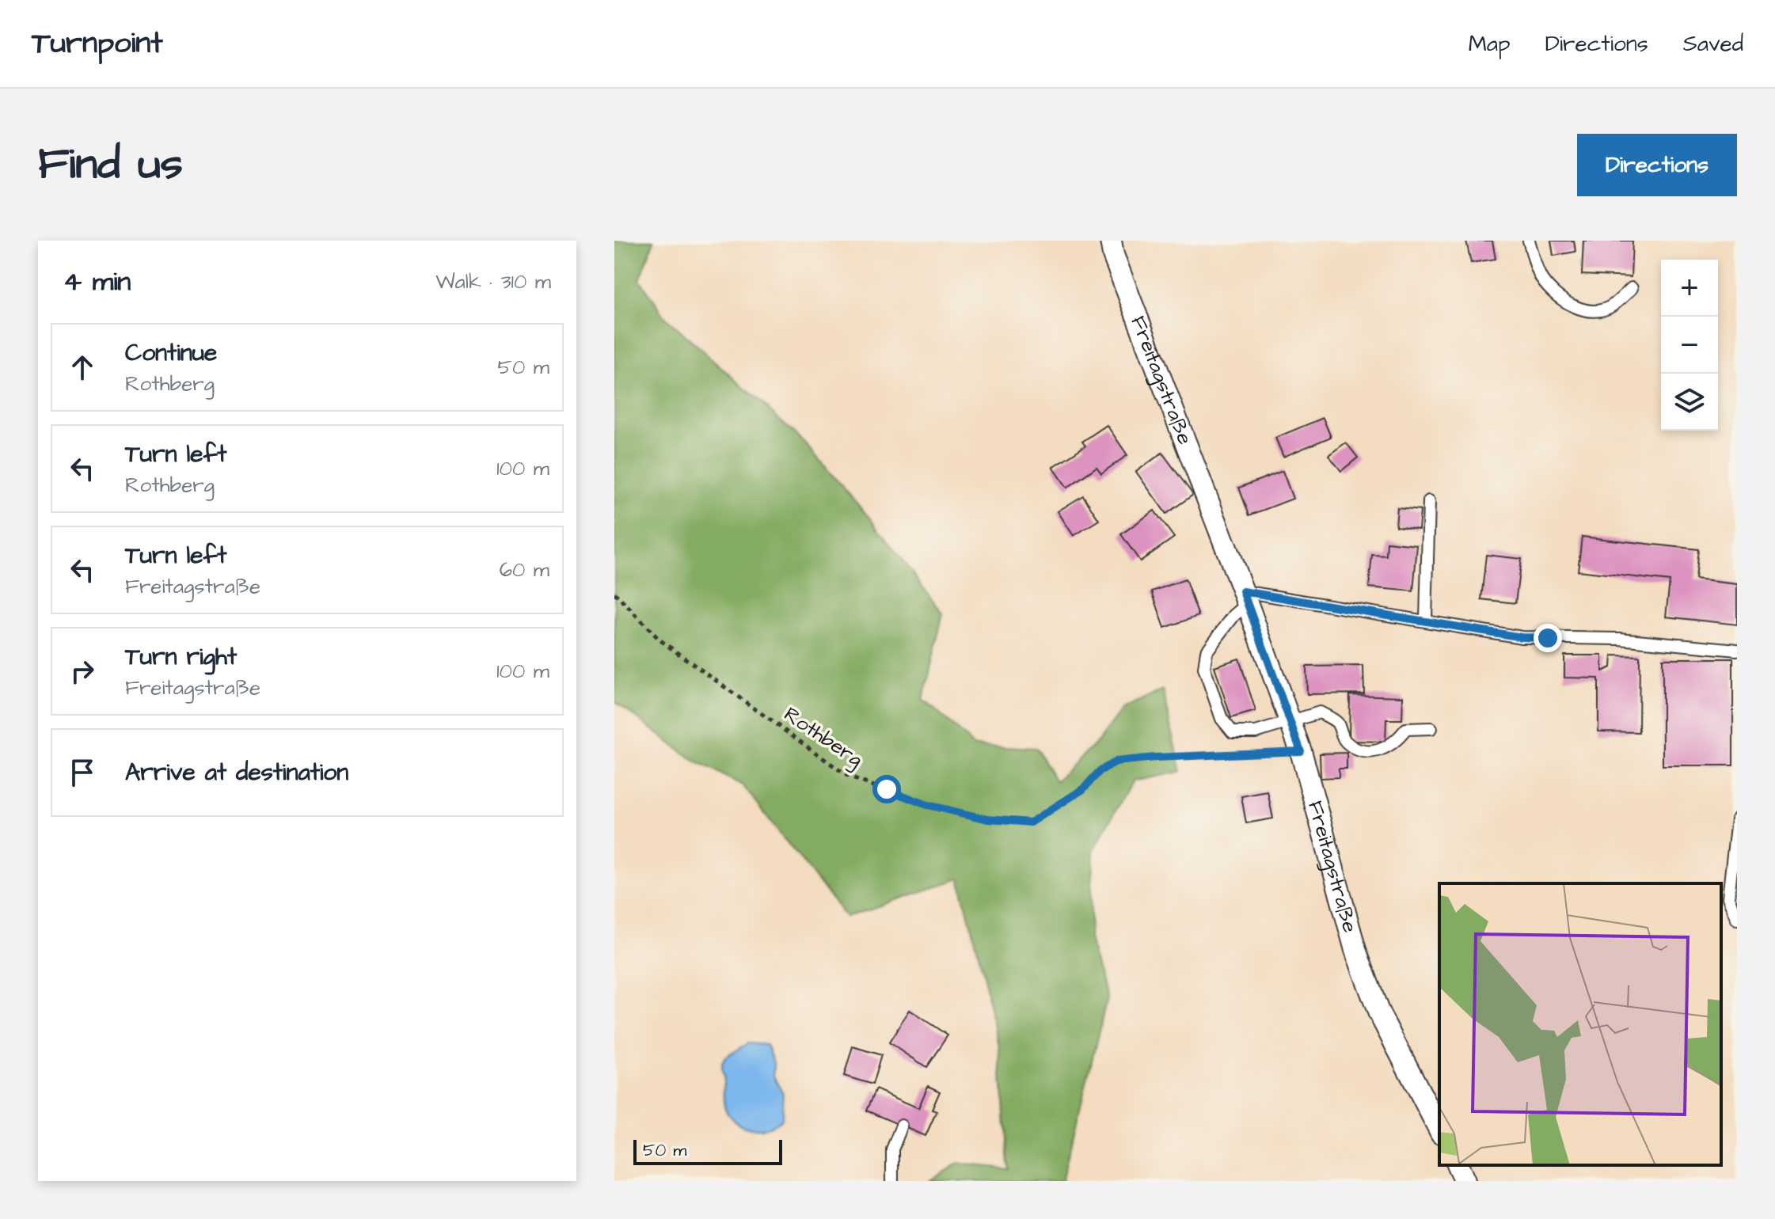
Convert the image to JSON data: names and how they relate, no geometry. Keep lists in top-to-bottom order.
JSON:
{
  "streets": {
    "street": ["Freitagstraße"],
    "path": ["Rothberg"]
  },
  "crossings": [
    ["Freitagstraße", "Rothberg"]
  ],
  "scale_bar": "50 m",
  "page": {
    "header": "Turnpoint",
    "nav": ["Map", "Directions", "Saved"],
    "title": "Find us",
    "buttons": "Directions",
    "heading": ["4 min", "Walk · 310 m"],
    "map_buttons": ["+", "−"],
    "list": [
      ["Continue", "Rothberg", "50 m"],
      ["Turn left", "Rothberg", "100 m"],
      ["Turn left", "Freitagstraße", "60 m"],
      ["Turn right", "Freitagstraße", "100 m"],
      "Arrive at destination"
    ],
    "scale": "50 m"
  }
}
